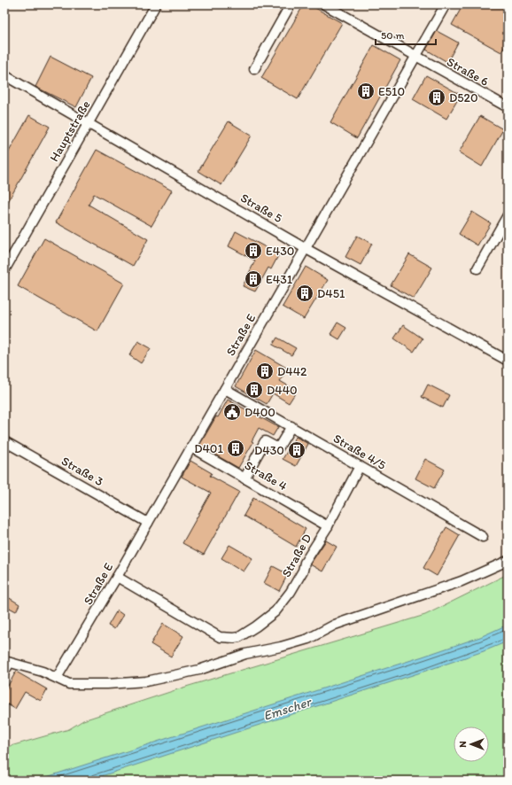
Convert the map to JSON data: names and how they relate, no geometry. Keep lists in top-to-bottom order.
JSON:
{
  "streets": {
    "lane": [
      "Straße 6",
      "Hauptstraße",
      "Straße 5",
      "Straße E",
      "Straße 4/5",
      "Straße 3",
      "Straße 4",
      "Straße D"
    ]
  },
  "crossings": [
    ["Straße 6", "Straße E"],
    ["Hauptstraße", "Straße 5"],
    ["Straße 5", "Straße E"],
    ["Straße E", "Straße 4/5"],
    ["Straße E", "Straße 3"],
    ["Straße E", "Straße 4"],
    ["Straße E", "Straße D"],
    ["Straße 4/5", "Straße D"],
    ["Straße 4", "Straße D"]
  ],
  "water": ["Emscher"],
  "places": {
    "building": [
      "E510",
      "D520",
      "E430",
      "E431",
      "D451",
      "D442",
      "D440",
      "D401",
      "D430"
    ],
    "public building": ["D400"]
  },
  "scale_bar": "50 m",
  "north": "left"
}
